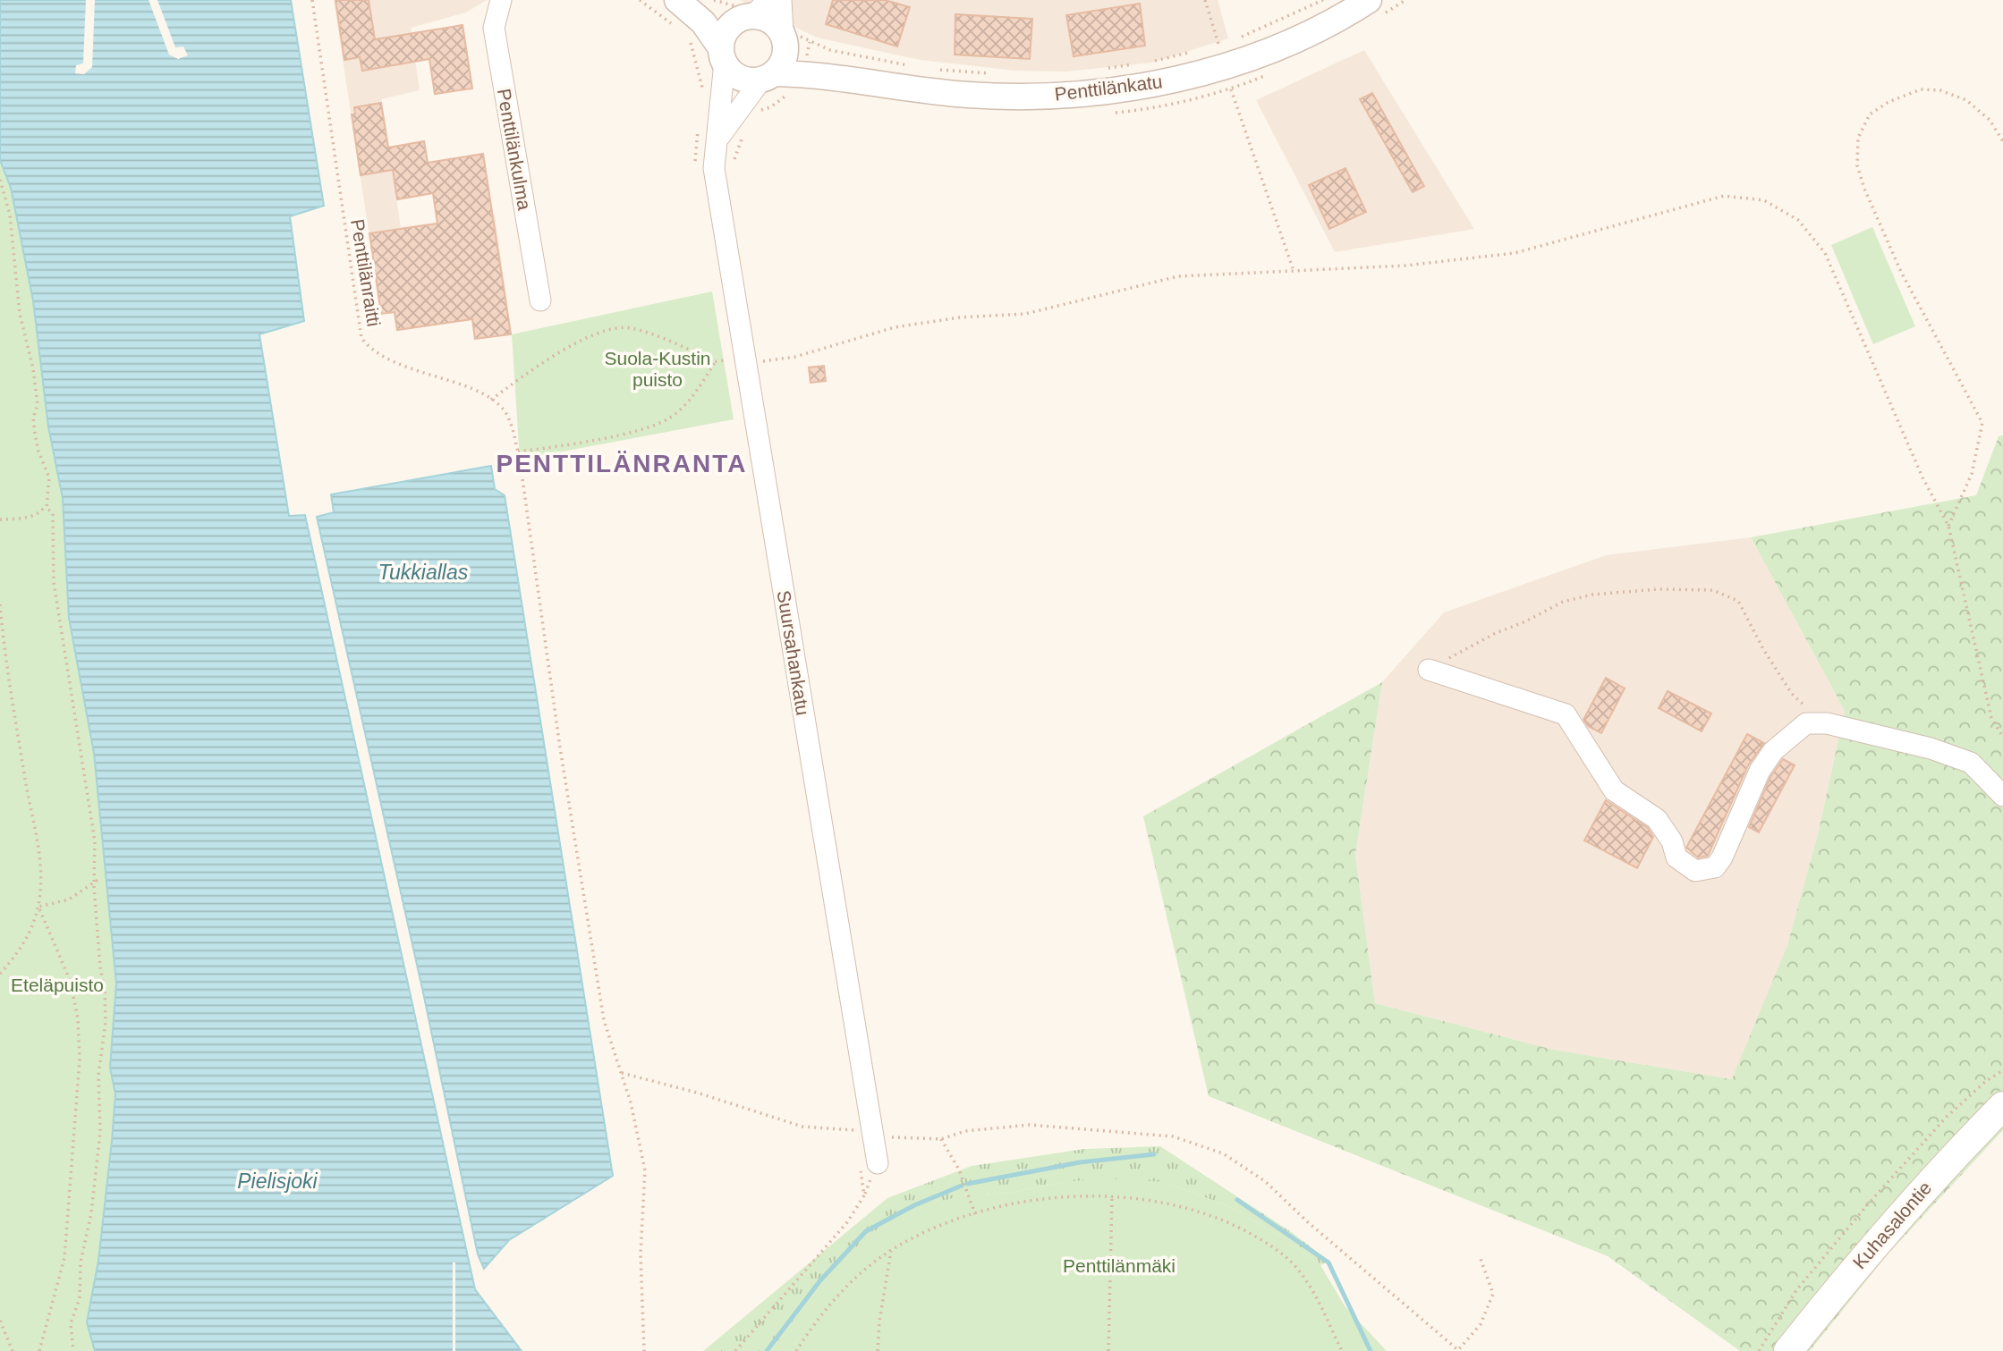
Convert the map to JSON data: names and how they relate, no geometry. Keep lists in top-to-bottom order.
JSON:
{
  "streets": {
    "main road": ["Kuhasalontie"],
    "street": ["Penttilänkatu", "Penttilänkulma", "Suursahankatu"],
    "path": ["Penttilänraitti"]
  },
  "crossings": [
    ["Penttilänkatu", "Suursahankatu"]
  ],
  "districts": ["PENTTILÄNRANTA"],
  "water": ["Tukkiallas", "Pielisjoki"],
  "parks": ["Suola-Kustin puisto", "Eteläpuisto", "Penttilänmäki"]
}
